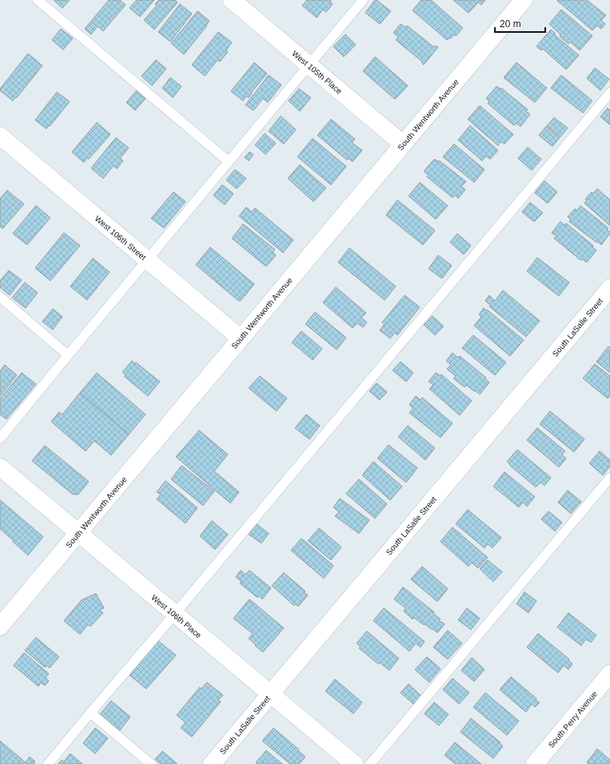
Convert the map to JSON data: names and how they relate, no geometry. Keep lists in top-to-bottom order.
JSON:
{
  "streets": {
    "street": [
      "West 105th Place",
      "South Wentworth Avenue",
      "West 106th Street",
      "South LaSalle Street",
      "West 106th Place",
      "South Perry Avenue"
    ]
  },
  "crossings": [
    ["West 105th Place", "South Wentworth Avenue"],
    ["South Wentworth Avenue", "West 106th Street"],
    ["South Wentworth Avenue", "West 106th Place"],
    ["South LaSalle Street", "West 106th Place"]
  ],
  "scale_bar": "20 m"
}
